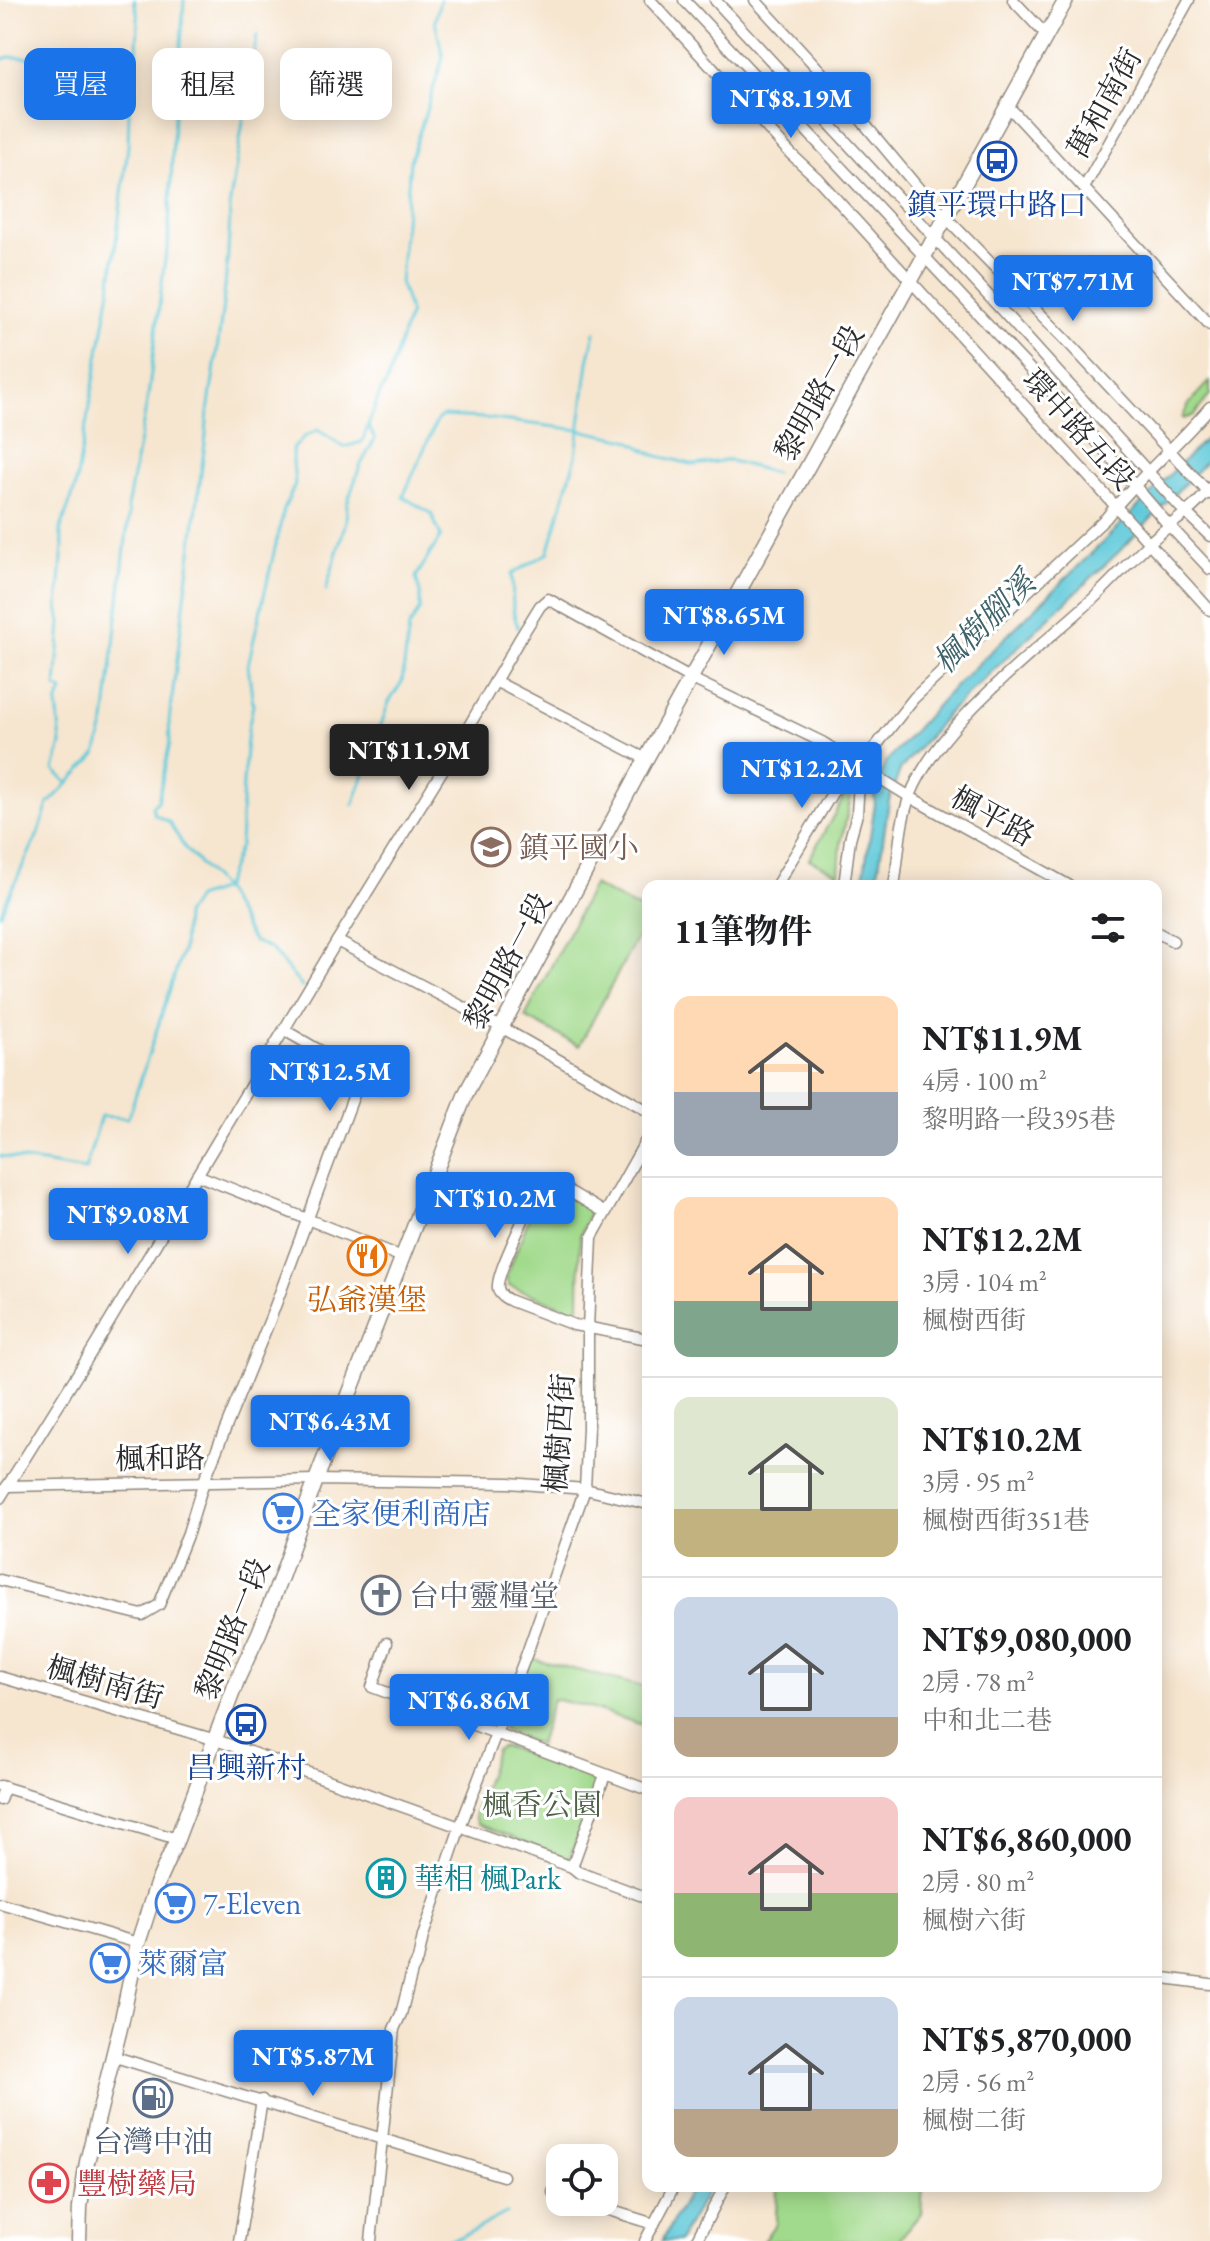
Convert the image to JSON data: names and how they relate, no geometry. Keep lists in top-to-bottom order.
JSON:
{
  "streets": {
    "main road": ["黎明路一段"],
    "street": [
      "萬和南街",
      "環中路五段",
      "楓平路",
      "楓樹西街",
      "楓和路",
      "楓樹南街"
    ]
  },
  "crossings": [
    ["黎明路一段", "環中路五段"],
    ["黎明路一段", "楓和路"],
    ["黎明路一段", "楓樹南街"],
    ["楓樹西街", "楓和路"],
    ["楓樹西街", "楓樹南街"]
  ],
  "water": ["楓樹腳溪"],
  "parks": ["楓香公園"],
  "places": {
    "bus stop": ["鎮平環中路口", "昌興新村"],
    "school or university": ["鎮平國小"],
    "restaurant": ["弘爺漢堡"],
    "supermarket": ["全家便利商店", "7-Eleven", "萊爾富"],
    "church": ["台中靈糧堂"],
    "building": ["華相 楓Park"],
    "fuel station": ["台灣中油"],
    "pharmacy": ["豐樹藥局"]
  },
  "page": {
    "chip": ["買屋", "租屋", "篩選"],
    "price": [
      "NT$8.19M",
      "NT$7.71M",
      "NT$8.65M",
      "NT$11.9M",
      "NT$12.2M",
      "NT$12.5M",
      "NT$10.2M",
      "NT$9.08M",
      "NT$6.43M",
      "NT$6.86M",
      "NT$5.87M"
    ],
    "heading": "11筆物件",
    "list": [
      {
        "name": "NT$11.9M",
        "note": "4房 · 100 m² · 黎明路一段395巷"
      },
      {
        "name": "NT$12.2M",
        "note": "3房 · 104 m² · 楓樹西街"
      },
      {
        "name": "NT$10.2M",
        "note": "3房 · 95 m² · 楓樹西街351巷"
      },
      {
        "name": "NT$9,080,000",
        "note": "2房 · 78 m² · 中和北二巷"
      },
      {
        "name": "NT$6,860,000",
        "note": "2房 · 80 m² · 楓樹六街"
      },
      {
        "name": "NT$5,870,000",
        "note": "2房 · 56 m² · 楓樹二街"
      }
    ]
  }
}
